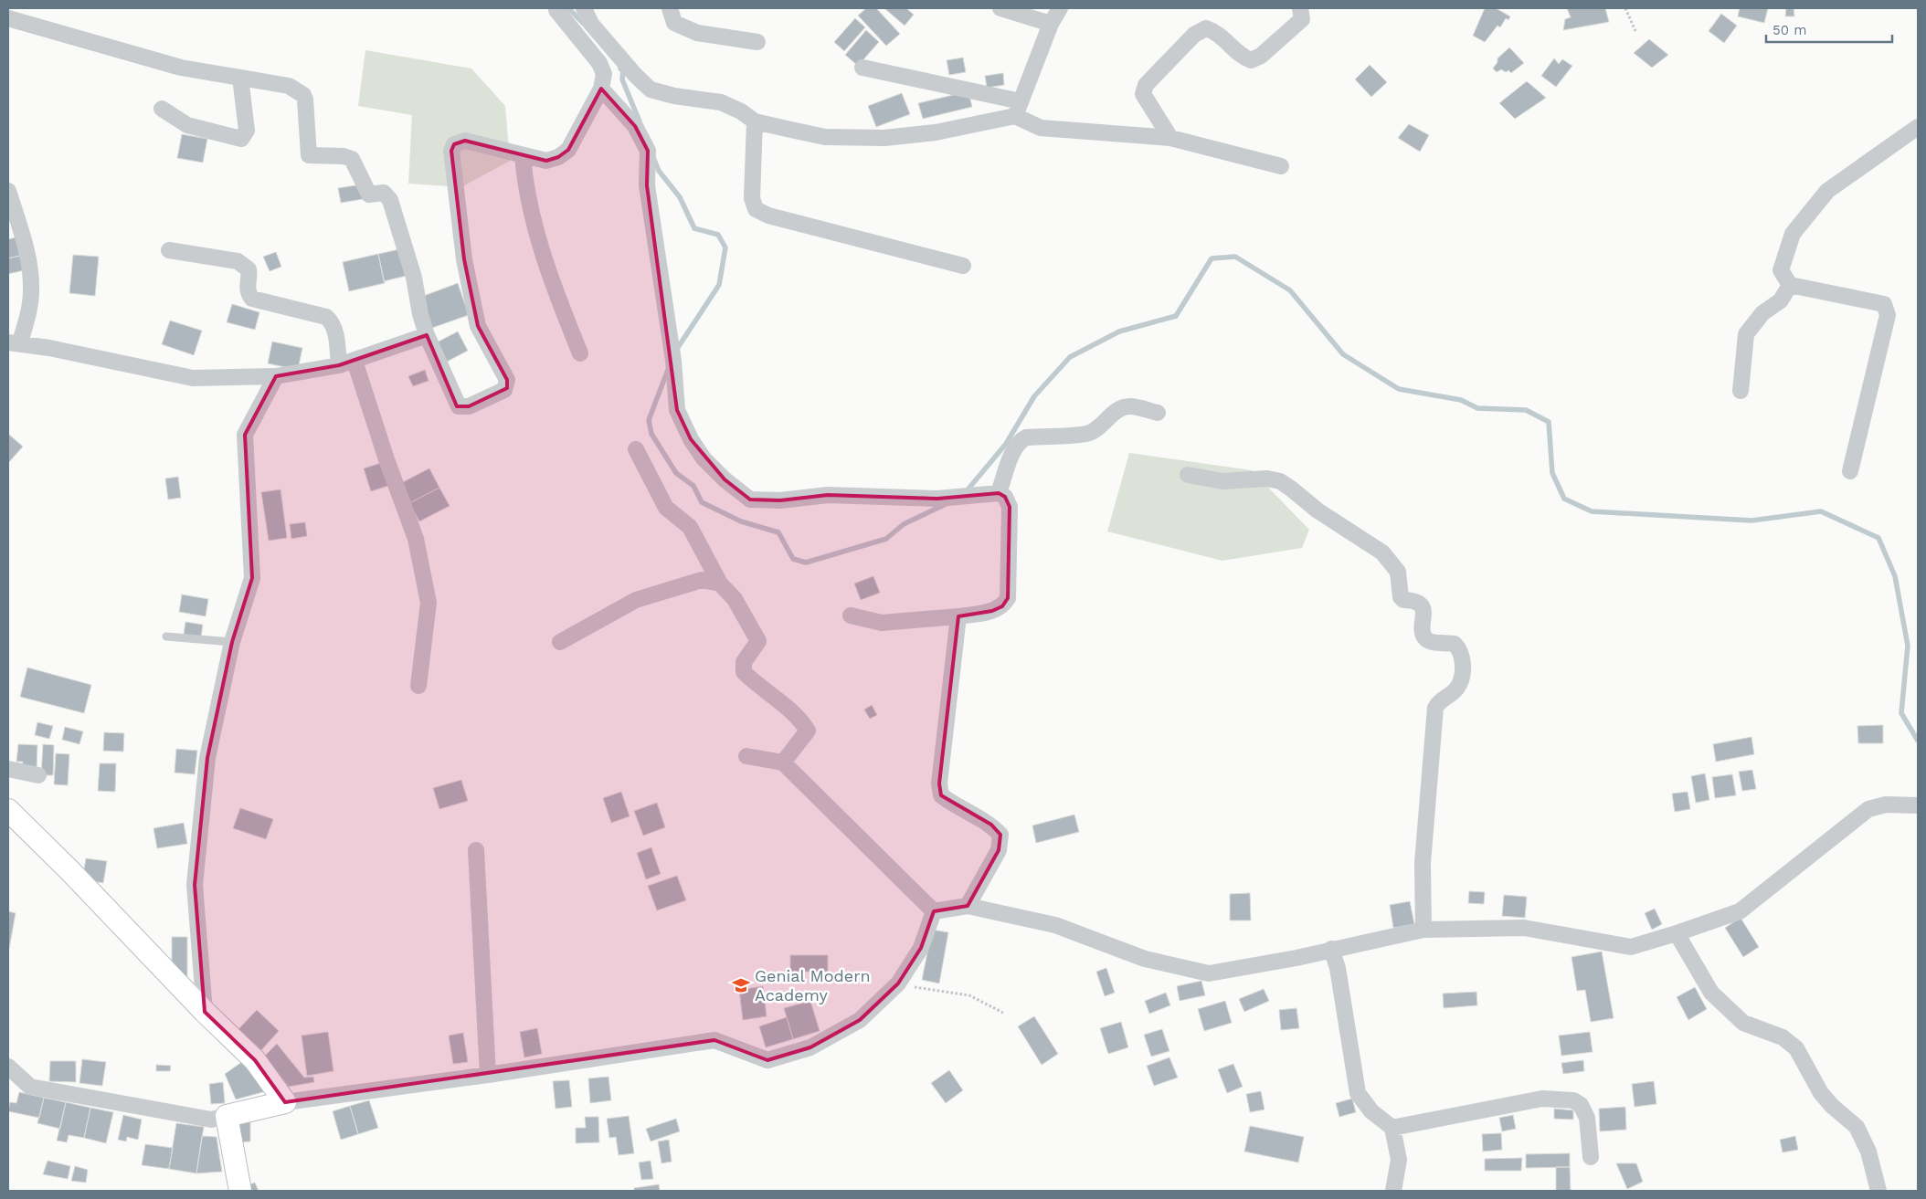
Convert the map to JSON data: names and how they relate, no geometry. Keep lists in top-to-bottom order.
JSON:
{
  "places": {
    "school or university": ["Genial Modern Academy"]
  },
  "scale_bar": "50 m"
}
